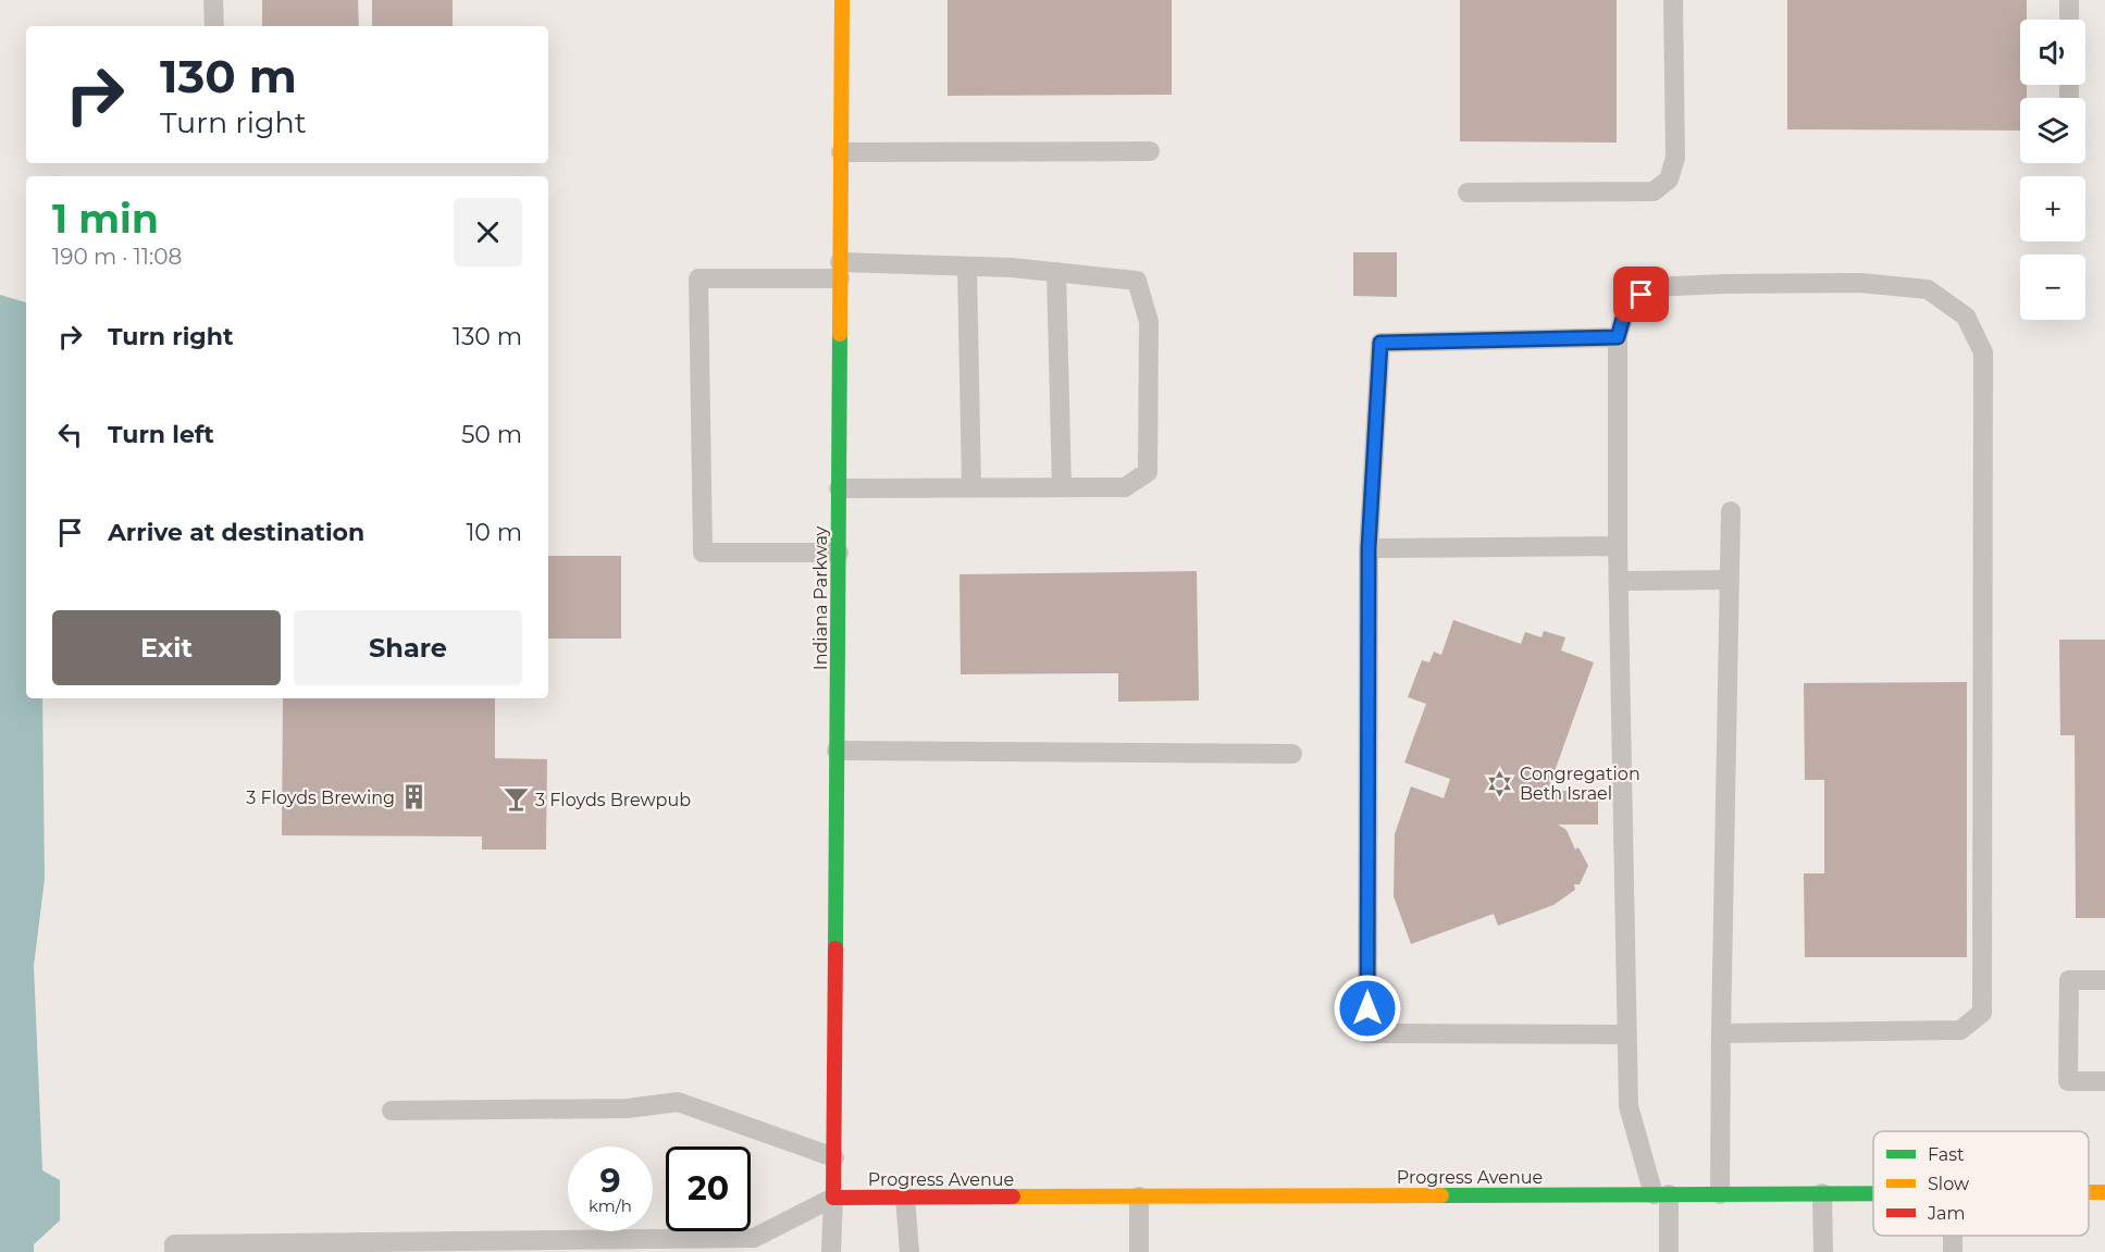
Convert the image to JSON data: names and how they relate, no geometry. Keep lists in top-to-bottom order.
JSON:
{
  "streets": {
    "street": ["Indiana Parkway", "Progress Avenue"]
  },
  "crossings": [
    ["Indiana Parkway", "Progress Avenue"]
  ],
  "places": {
    "synagogue": ["Congregation Beth Israel"],
    "building": ["3 Floyds Brewing"],
    "bar": ["3 Floyds Brewpub"]
  },
  "legend": ["Fast", "Slow", "Jam"],
  "page": {
    "map_buttons": ["+", "−"],
    "turn": ["130 m", "Turn right"],
    "heading": ["1 min", "190 m · 11:08"],
    "list": [
      {
        "name": "Turn right",
        "value": "130 m"
      },
      {
        "name": "Turn left",
        "value": "50 m"
      },
      {
        "name": "Arrive at destination",
        "value": "10 m"
      }
    ],
    "buttons": ["Exit", "Share"],
    "speed": "9 km/h",
    "limit": "20"
  }
}
